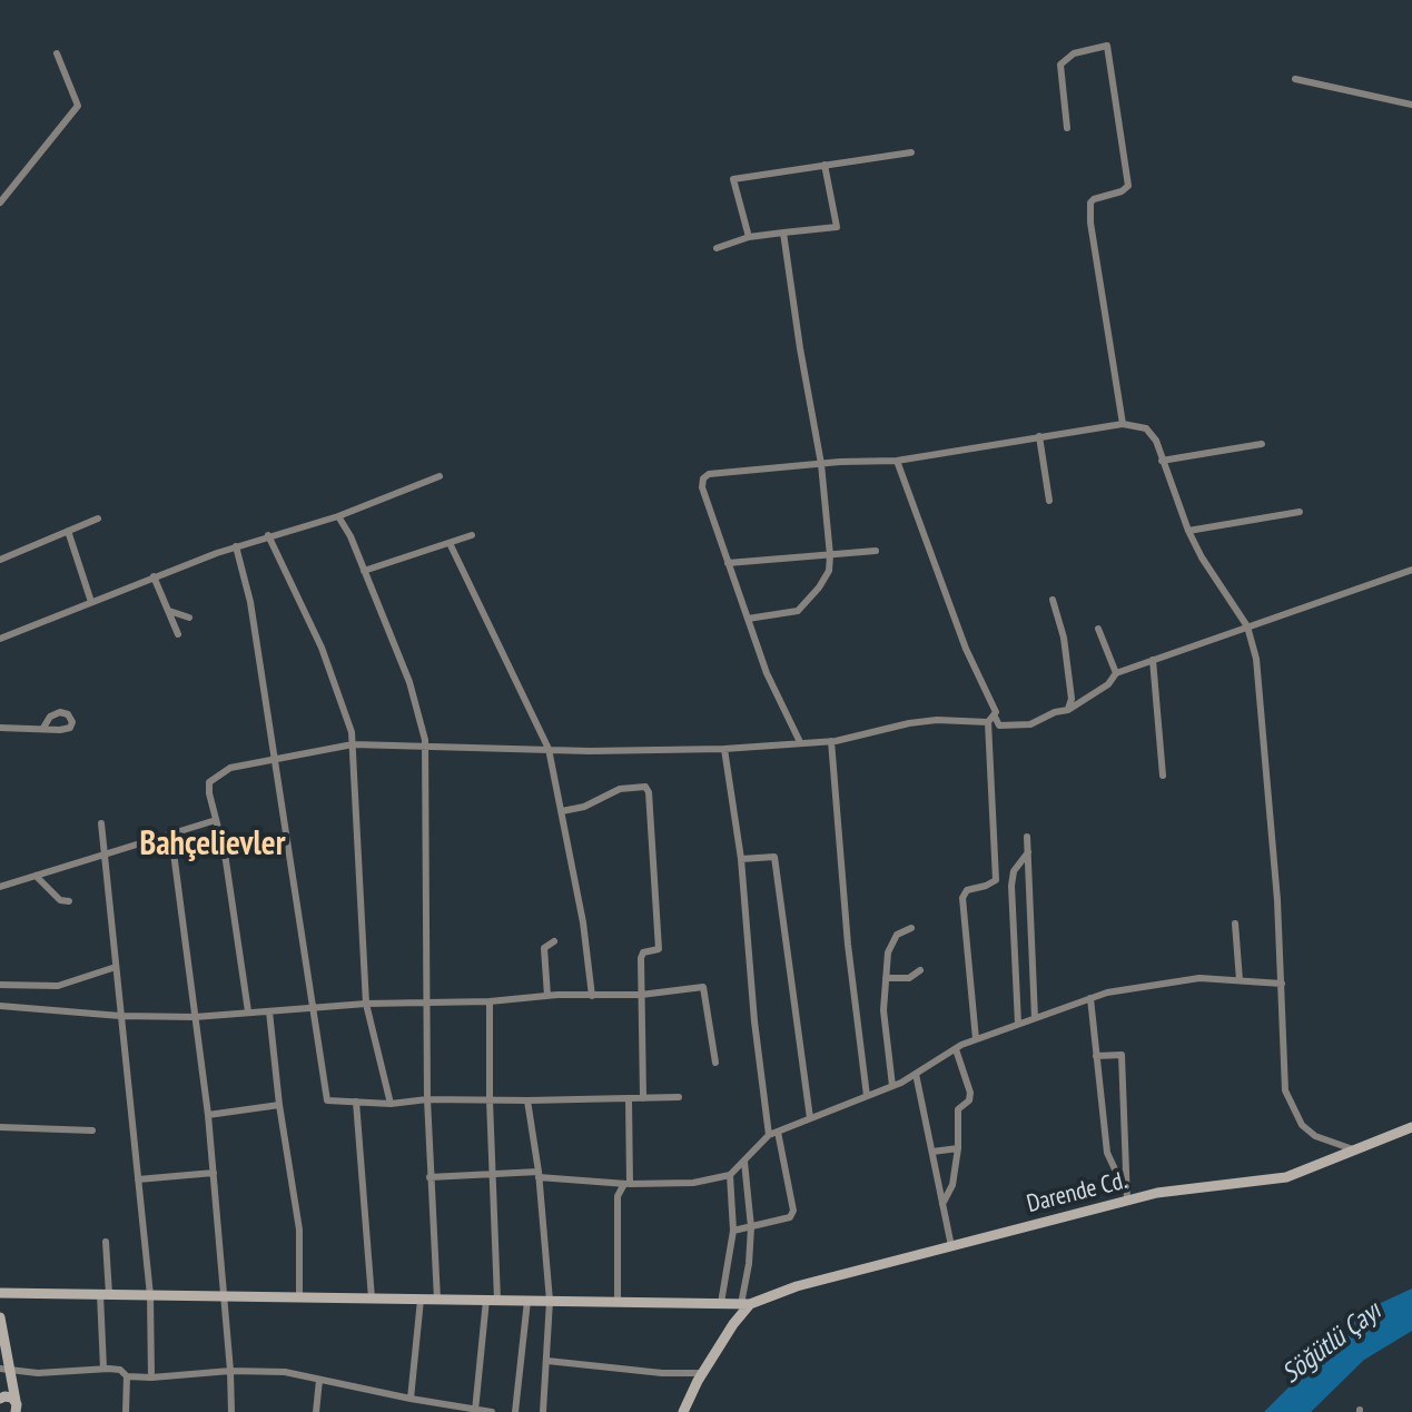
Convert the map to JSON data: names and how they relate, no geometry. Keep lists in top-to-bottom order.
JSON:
{
  "streets": {
    "street": ["Darende Cd."]
  },
  "districts": ["Bahçelievler"],
  "water": ["Söğütlü Çayı"]
}
